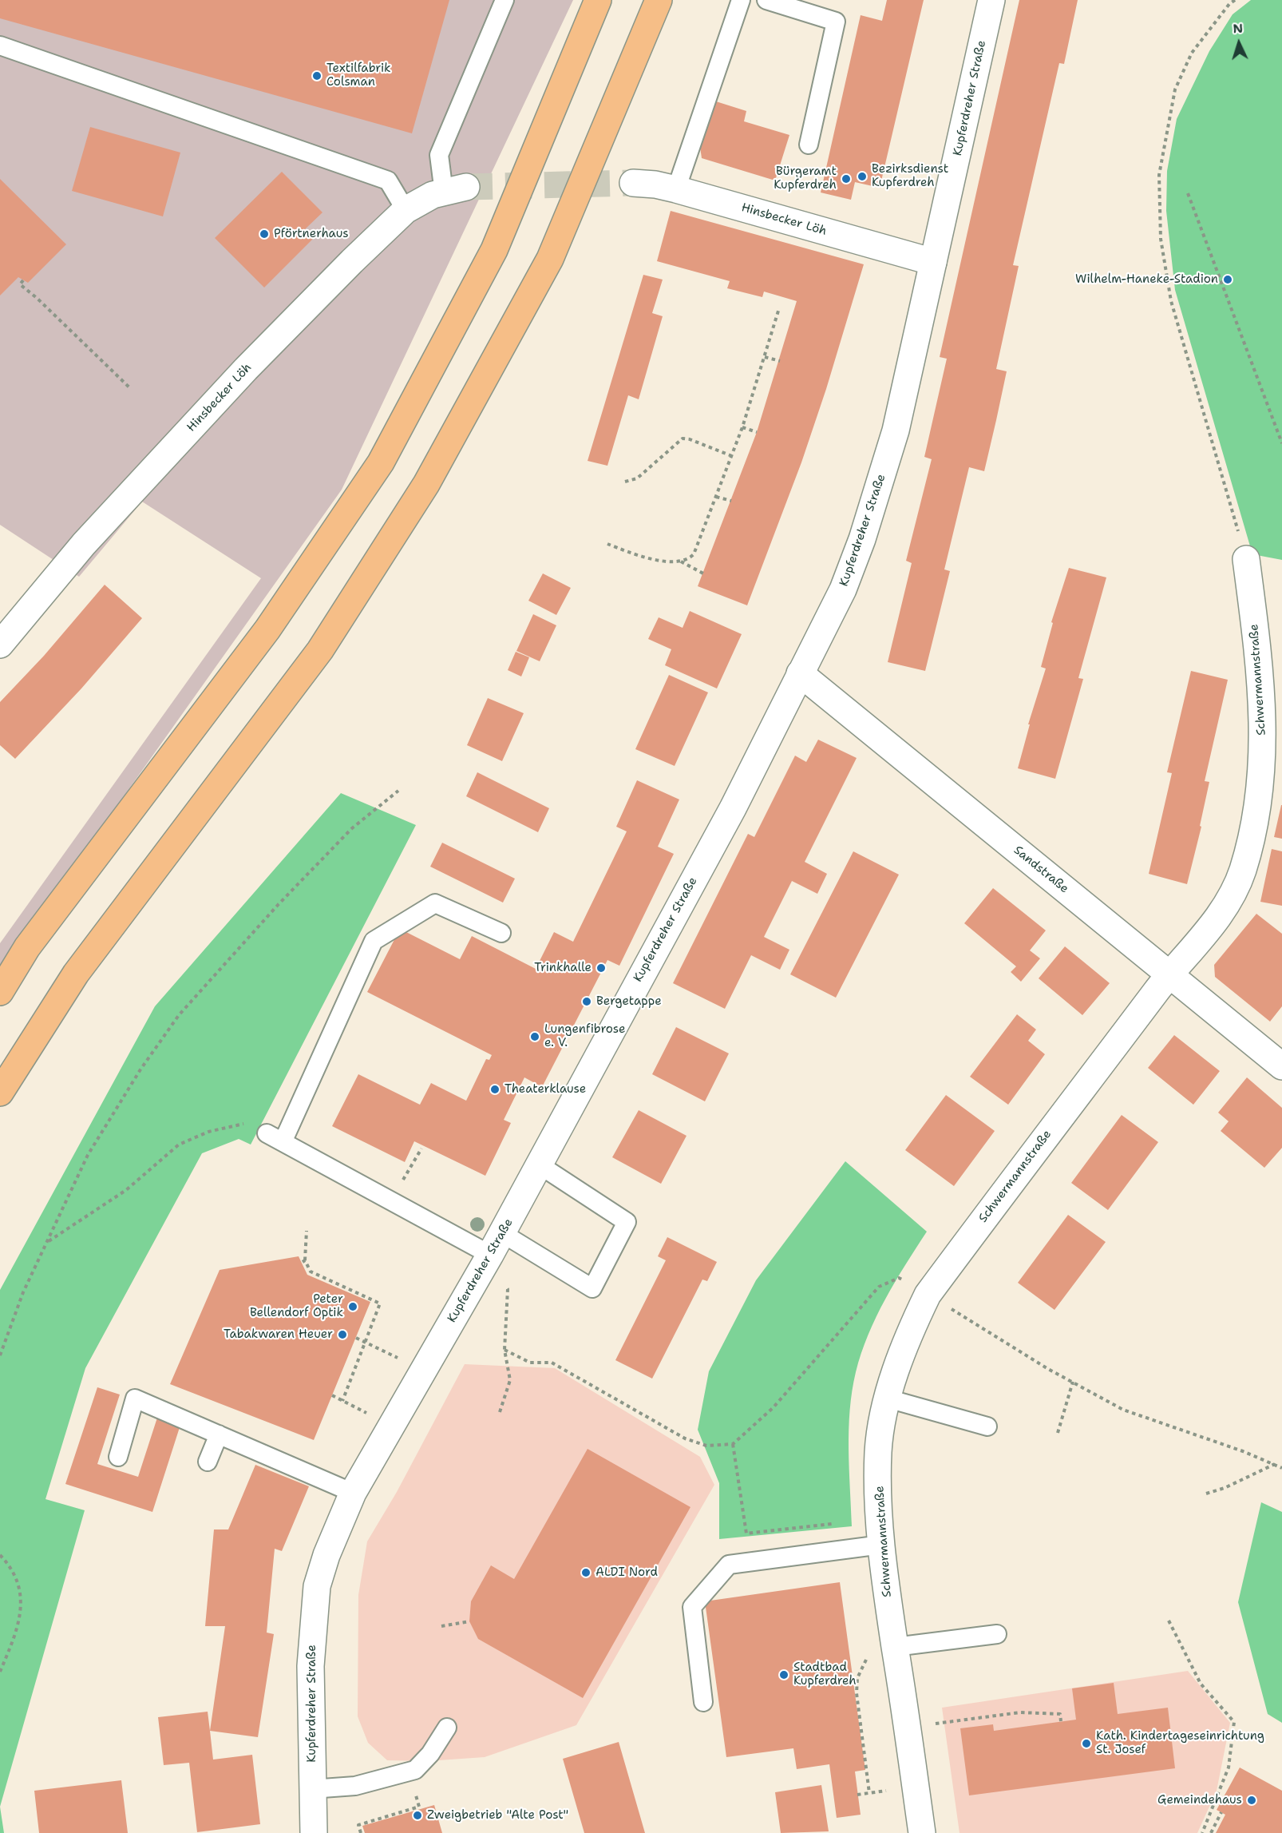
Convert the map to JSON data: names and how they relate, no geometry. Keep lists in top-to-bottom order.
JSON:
{
  "streets": {
    "street": [
      "Kupferdreher Straße",
      "Hinsbecker Löh",
      "Schwermannstraße",
      "Sandstraße"
    ]
  },
  "crossings": [
    ["Kupferdreher Straße", "Hinsbecker Löh"],
    ["Kupferdreher Straße", "Sandstraße"],
    ["Schwermannstraße", "Sandstraße"]
  ],
  "places": [
    "Textilfabrik Colsman",
    "Bezirksdienst Kupferdreh",
    "Bürgeramt Kupferdreh",
    "Pförtnerhaus",
    "Wilhelm-Haneke-Stadion",
    "Trinkhalle",
    "Bergetappe",
    "Lungenfibrose e. V.",
    "Theaterklause",
    "Peter Bellendorf Optik",
    "Tabakwaren Heuer",
    "ALDI Nord",
    "Stadtbad Kupferdreh",
    "Kath. Kindertageseinrichtung St. Josef",
    "Gemeindehaus",
    "Zweigbetrieb \"Alte Post\""
  ],
  "north": "top"
}
